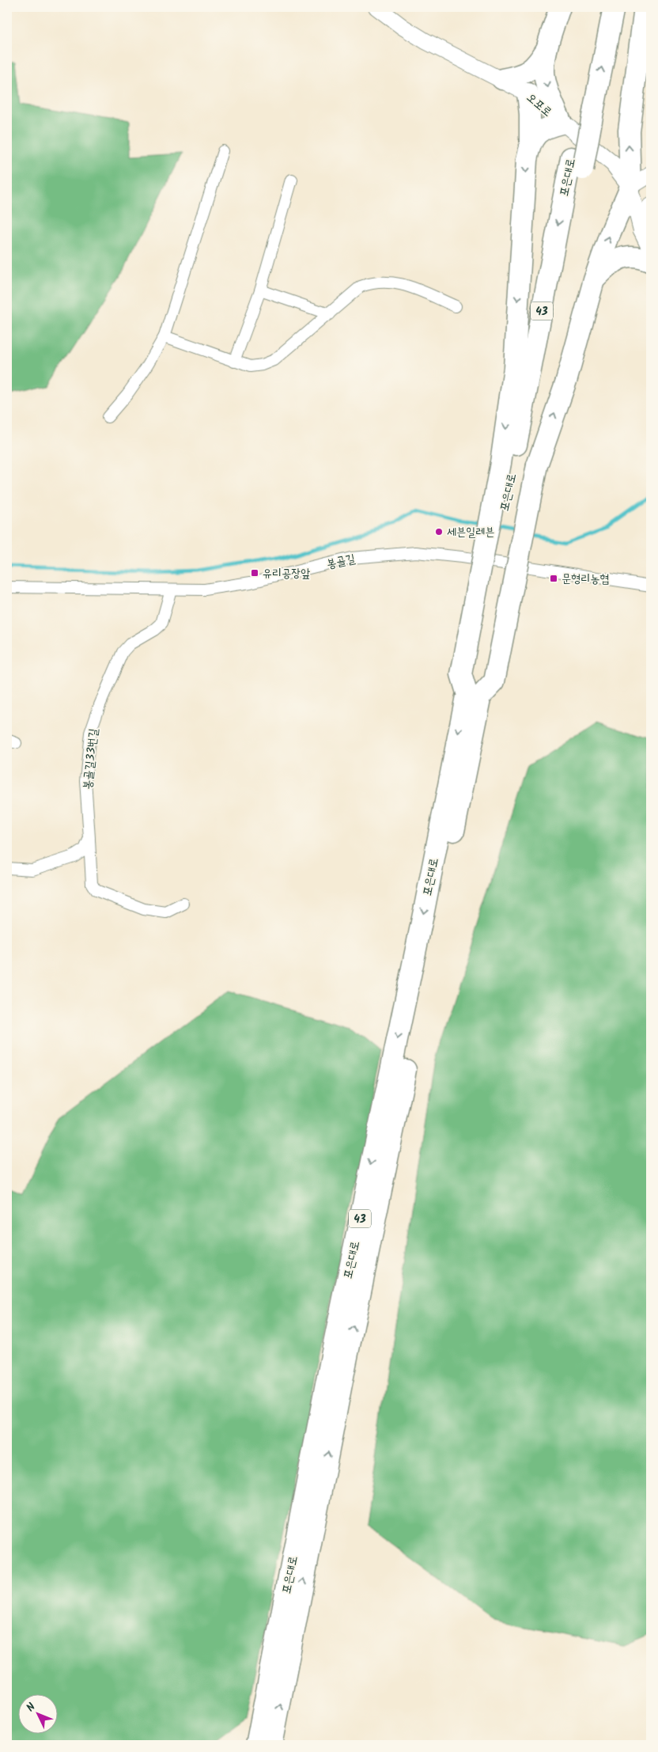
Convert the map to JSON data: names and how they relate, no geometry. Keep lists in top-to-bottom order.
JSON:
{
  "streets": {
    "highway": ["포은대로", "43"],
    "street": ["오포로", "봉골길", "봉골길33번길"]
  },
  "crossings": [
    ["포은대로", "43"],
    ["봉골길", "봉골길33번길"]
  ],
  "places": {
    "other": ["세븐일레븐"],
    "transit": ["유리공장앞", "문형리농협"]
  },
  "north": "top left"
}
